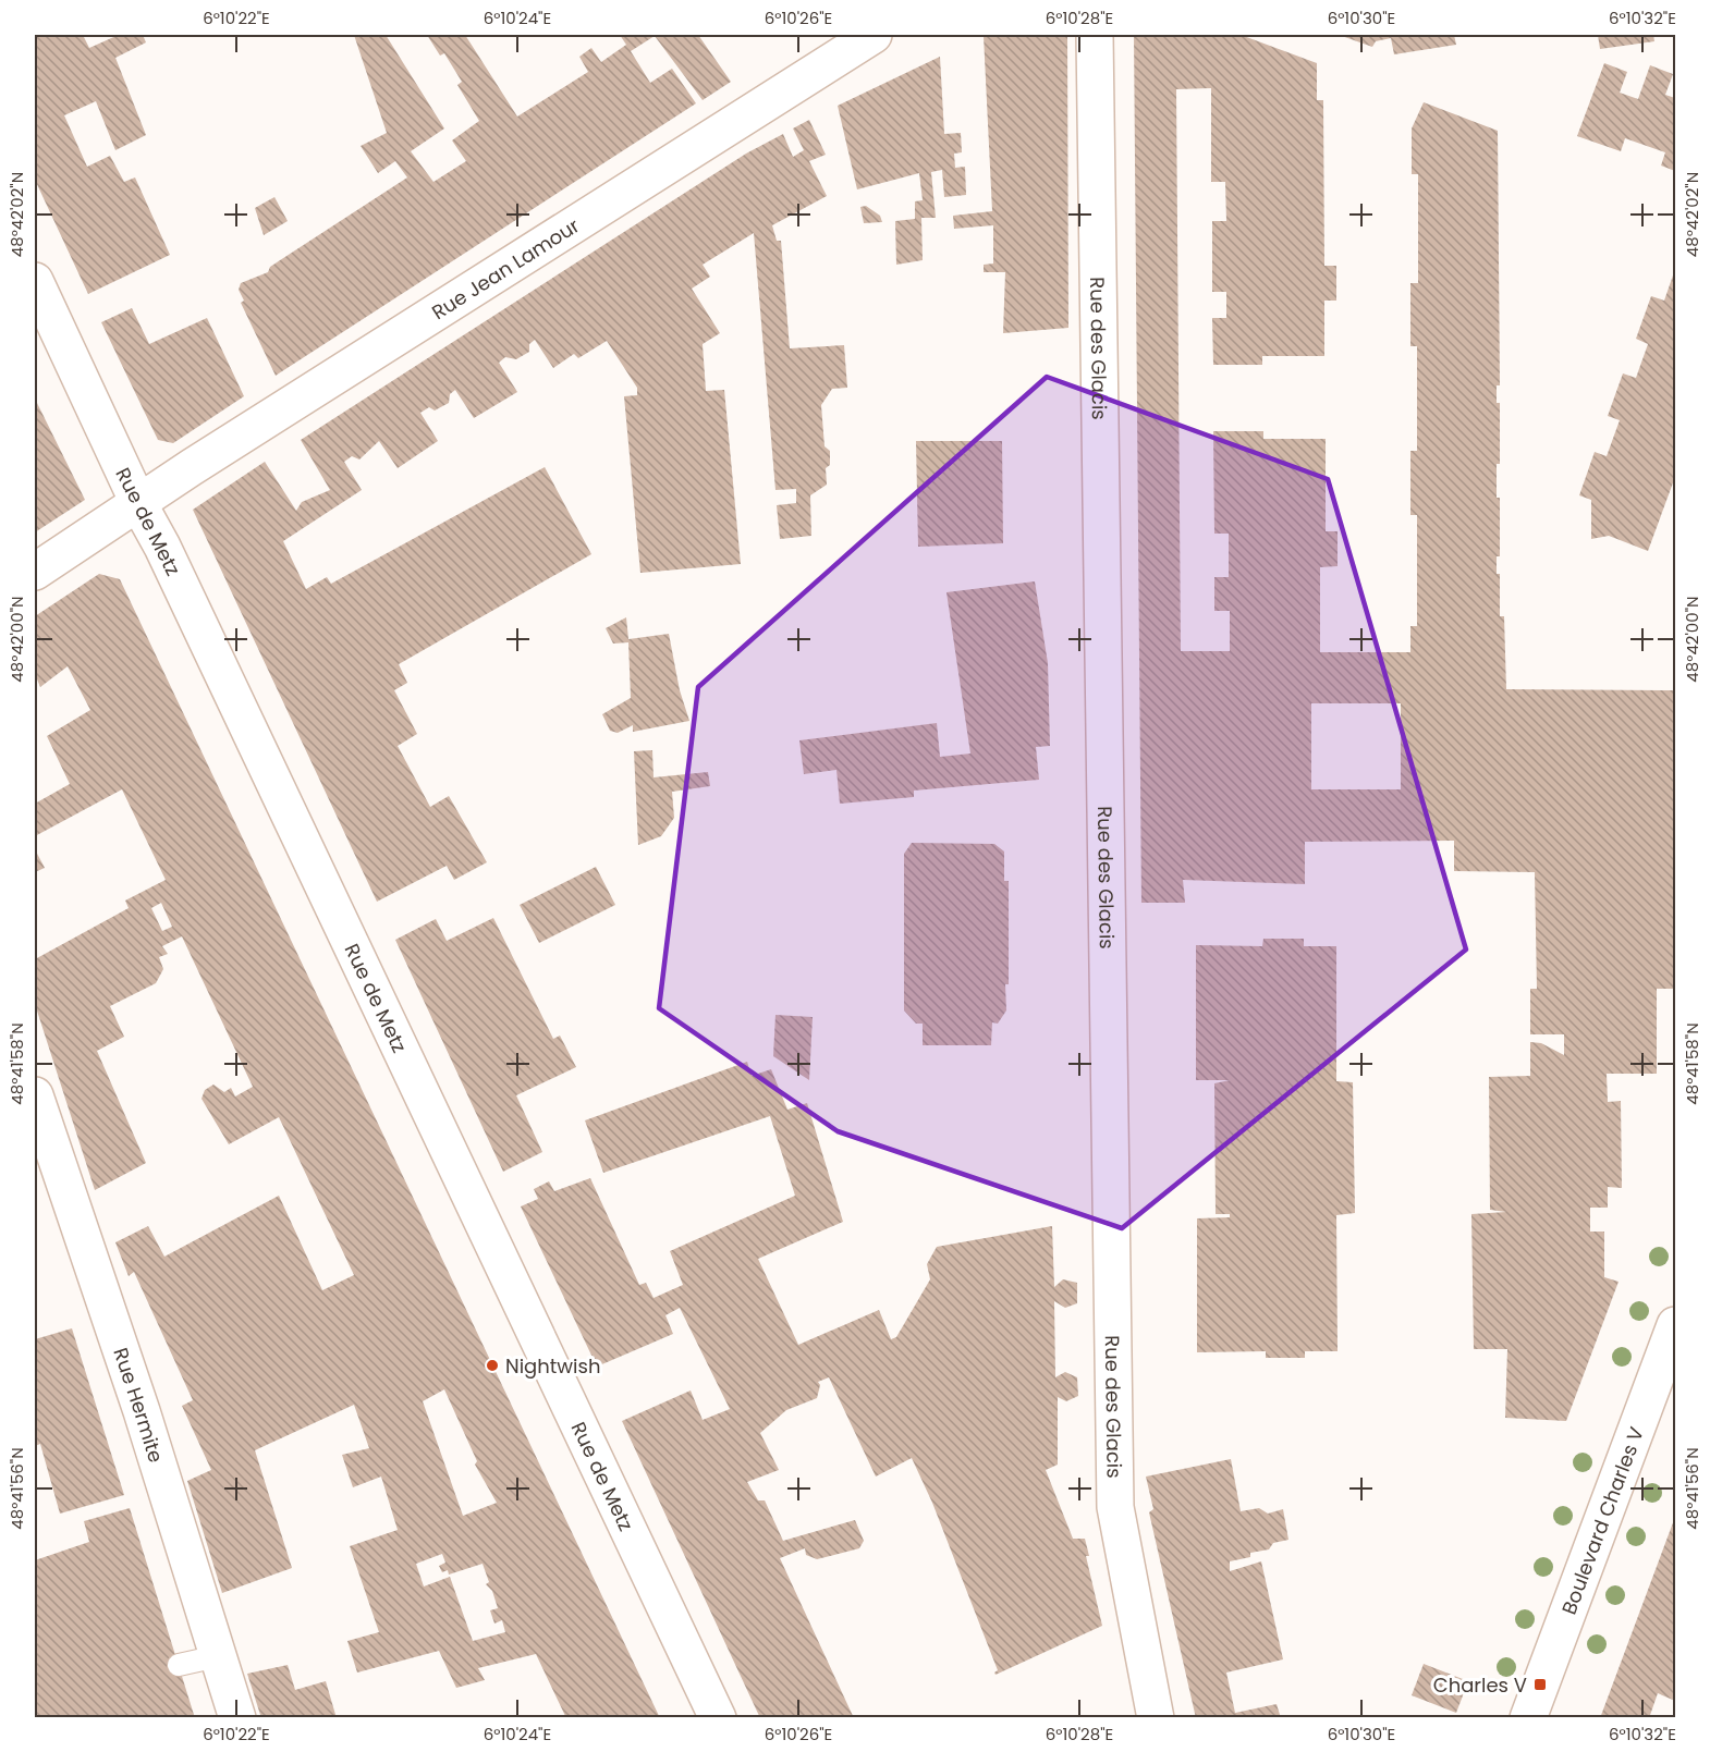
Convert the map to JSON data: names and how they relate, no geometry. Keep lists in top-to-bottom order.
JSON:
{
  "streets": {
    "street": [
      "Rue Jean Lamour",
      "Rue des Glacis",
      "Rue de Metz",
      "Rue Hermite",
      "Boulevard Charles V"
    ]
  },
  "crossings": [
    ["Rue Jean Lamour", "Rue de Metz"]
  ],
  "places": {
    "other": ["Nightwish"],
    "transit": ["Charles V"]
  },
  "coordinates": [
    "6°10'22\"E",
    "6°10'24\"E",
    "6°10'26\"E",
    "6°10'28\"E",
    "6°10'30\"E",
    "6°10'32\"E",
    "48°42'02\"N",
    "48°42'00\"N",
    "48°41'58\"N",
    "48°41'56\"N"
  ]
}
